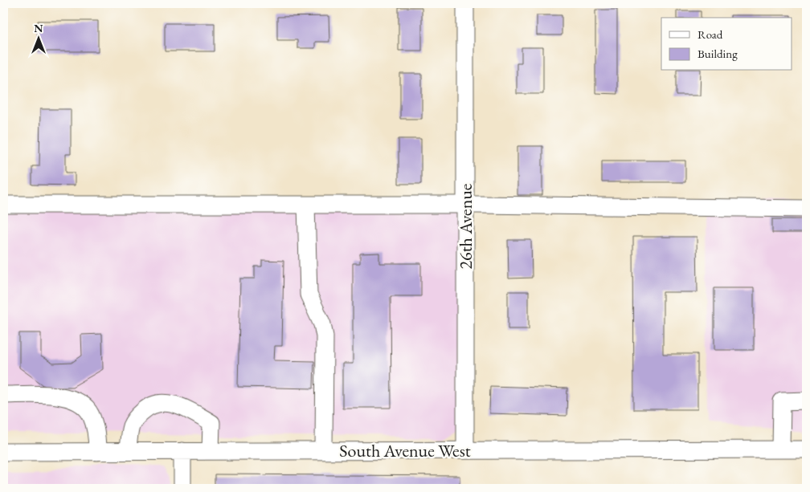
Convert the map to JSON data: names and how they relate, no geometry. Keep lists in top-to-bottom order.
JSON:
{
  "streets": {
    "street": ["26th Avenue", "South Avenue West"]
  },
  "crossings": [
    ["26th Avenue", "South Avenue West"]
  ],
  "legend": ["Road", "Building"],
  "north": "top"
}
